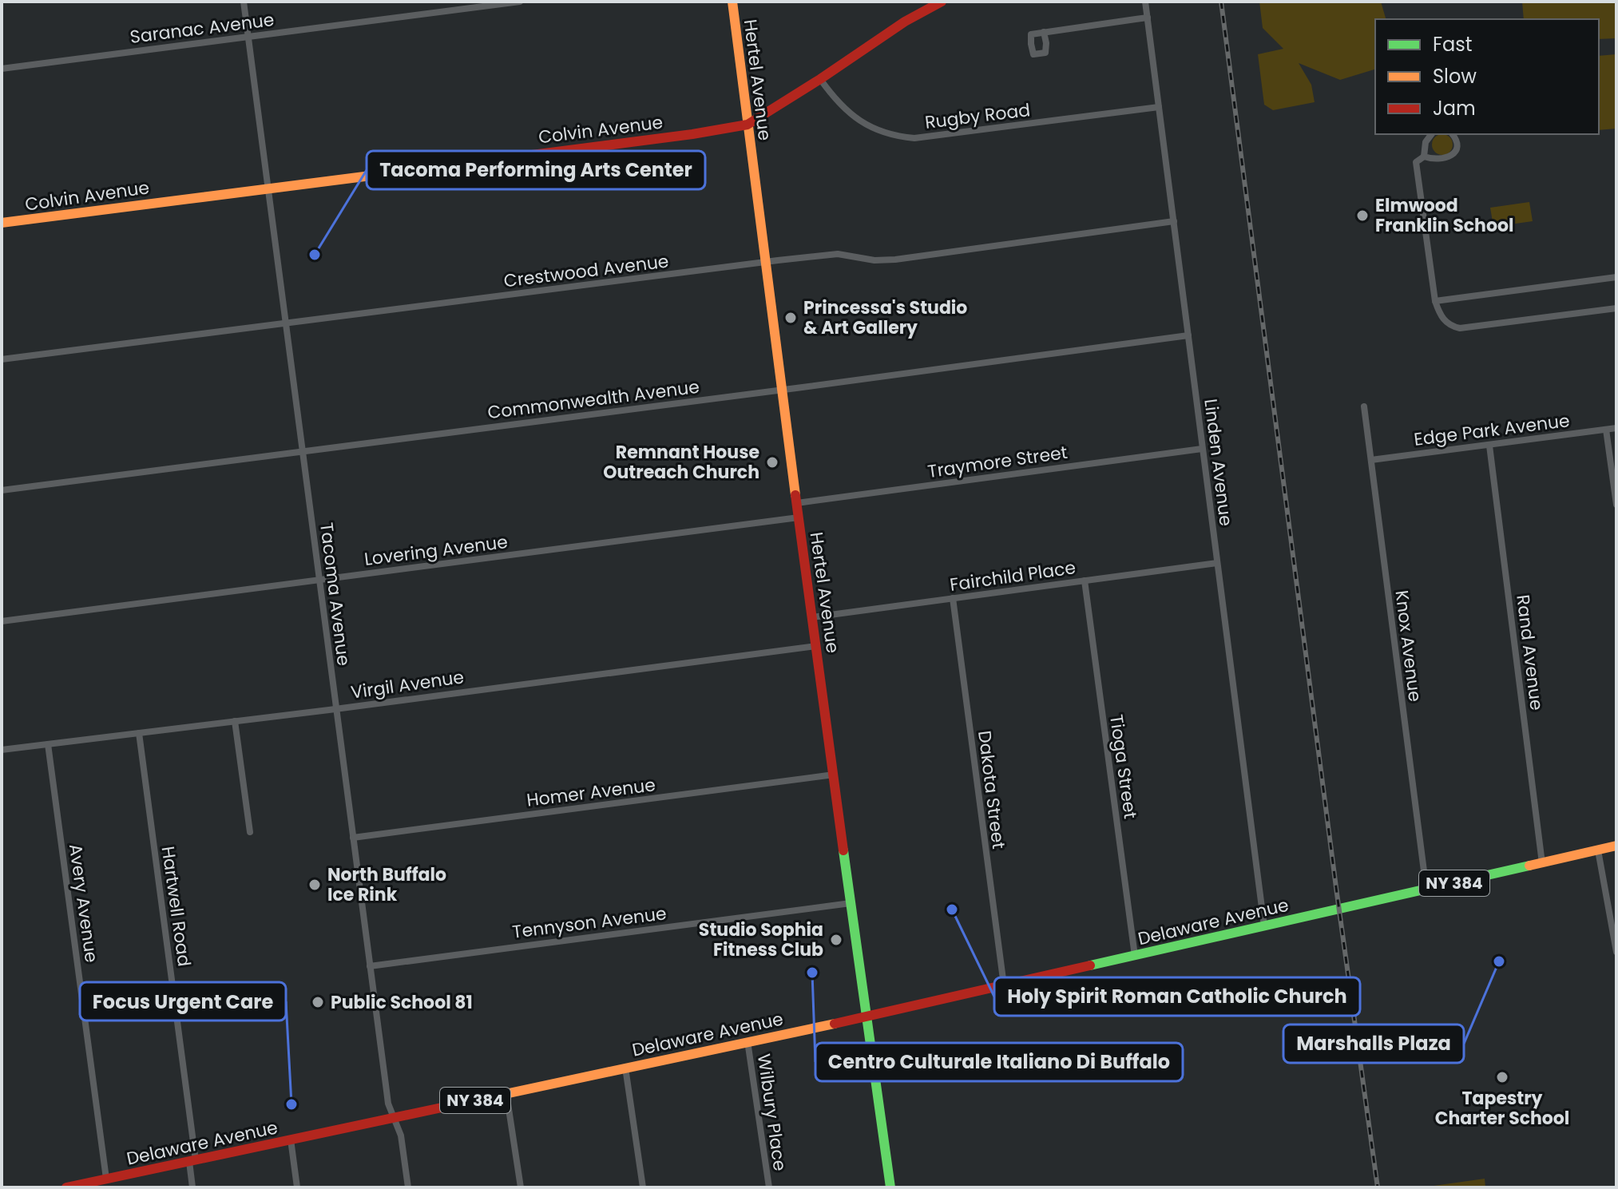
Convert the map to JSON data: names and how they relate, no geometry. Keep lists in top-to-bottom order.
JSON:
{
  "streets": {
    "street": [
      "Saranac Avenue",
      "Hertel Avenue",
      "Rugby Road",
      "Colvin Avenue",
      "Crestwood Avenue",
      "Commonwealth Avenue",
      "Edge Park Avenue",
      "Traymore Street",
      "Linden Avenue",
      "Lovering Avenue",
      "Fairchild Place",
      "Tacoma Avenue",
      "Knox Avenue",
      "Rand Avenue",
      "Virgil Avenue",
      "Tioga Street",
      "Dakota Street",
      "Homer Avenue",
      "NY 384",
      "Avery Avenue",
      "Hartwell Road",
      "Delaware Avenue",
      "Tennyson Avenue",
      "Wilbury Place"
    ]
  },
  "crossings": [
    ["Saranac Avenue", "Tacoma Avenue"],
    ["Hertel Avenue", "Colvin Avenue"],
    ["Hertel Avenue", "Crestwood Avenue"],
    ["Hertel Avenue", "Commonwealth Avenue"],
    ["Hertel Avenue", "Traymore Street"],
    ["Hertel Avenue", "Lovering Avenue"],
    ["Hertel Avenue", "Fairchild Place"],
    ["Hertel Avenue", "Virgil Avenue"],
    ["Hertel Avenue", "Homer Avenue"],
    ["Hertel Avenue", "Delaware Avenue"],
    ["Hertel Avenue", "Tennyson Avenue"],
    ["Rugby Road", "Colvin Avenue"],
    ["Rugby Road", "Linden Avenue"],
    ["Colvin Avenue", "Tacoma Avenue"],
    ["Crestwood Avenue", "Linden Avenue"],
    ["Crestwood Avenue", "Tacoma Avenue"],
    ["Commonwealth Avenue", "Linden Avenue"],
    ["Commonwealth Avenue", "Tacoma Avenue"],
    ["Edge Park Avenue", "Knox Avenue"],
    ["Edge Park Avenue", "Rand Avenue"],
    ["Traymore Street", "Linden Avenue"],
    ["Linden Avenue", "Fairchild Place"],
    ["Linden Avenue", "Delaware Avenue"],
    ["Lovering Avenue", "Tacoma Avenue"],
    ["Fairchild Place", "Tioga Street"],
    ["Fairchild Place", "Dakota Street"],
    ["Tacoma Avenue", "Virgil Avenue"],
    ["Tacoma Avenue", "Homer Avenue"],
    ["Tacoma Avenue", "Delaware Avenue"],
    ["Tacoma Avenue", "Tennyson Avenue"],
    ["Knox Avenue", "Delaware Avenue"],
    ["Rand Avenue", "Delaware Avenue"],
    ["Virgil Avenue", "Avery Avenue"],
    ["Virgil Avenue", "Hartwell Road"],
    ["Tioga Street", "Delaware Avenue"],
    ["Dakota Street", "Delaware Avenue"],
    ["Avery Avenue", "Delaware Avenue"],
    ["Hartwell Road", "Delaware Avenue"],
    ["Delaware Avenue", "Wilbury Place"]
  ],
  "places": [
    "Elmwood Franklin School",
    "Tacoma Performing Arts Center",
    "Princessa's Studio & Art Gallery",
    "Remnant House Outreach Church",
    "North Buffalo Ice Rink",
    "Holy Spirit Roman Catholic Church",
    "Studio Sophia Fitness Club",
    "Marshalls Plaza",
    "Centro Culturale Italiano Di Buffalo",
    "Public School 81",
    "Tapestry Charter School",
    "Focus Urgent Care"
  ],
  "legend": ["Fast", "Slow", "Jam"]
}
